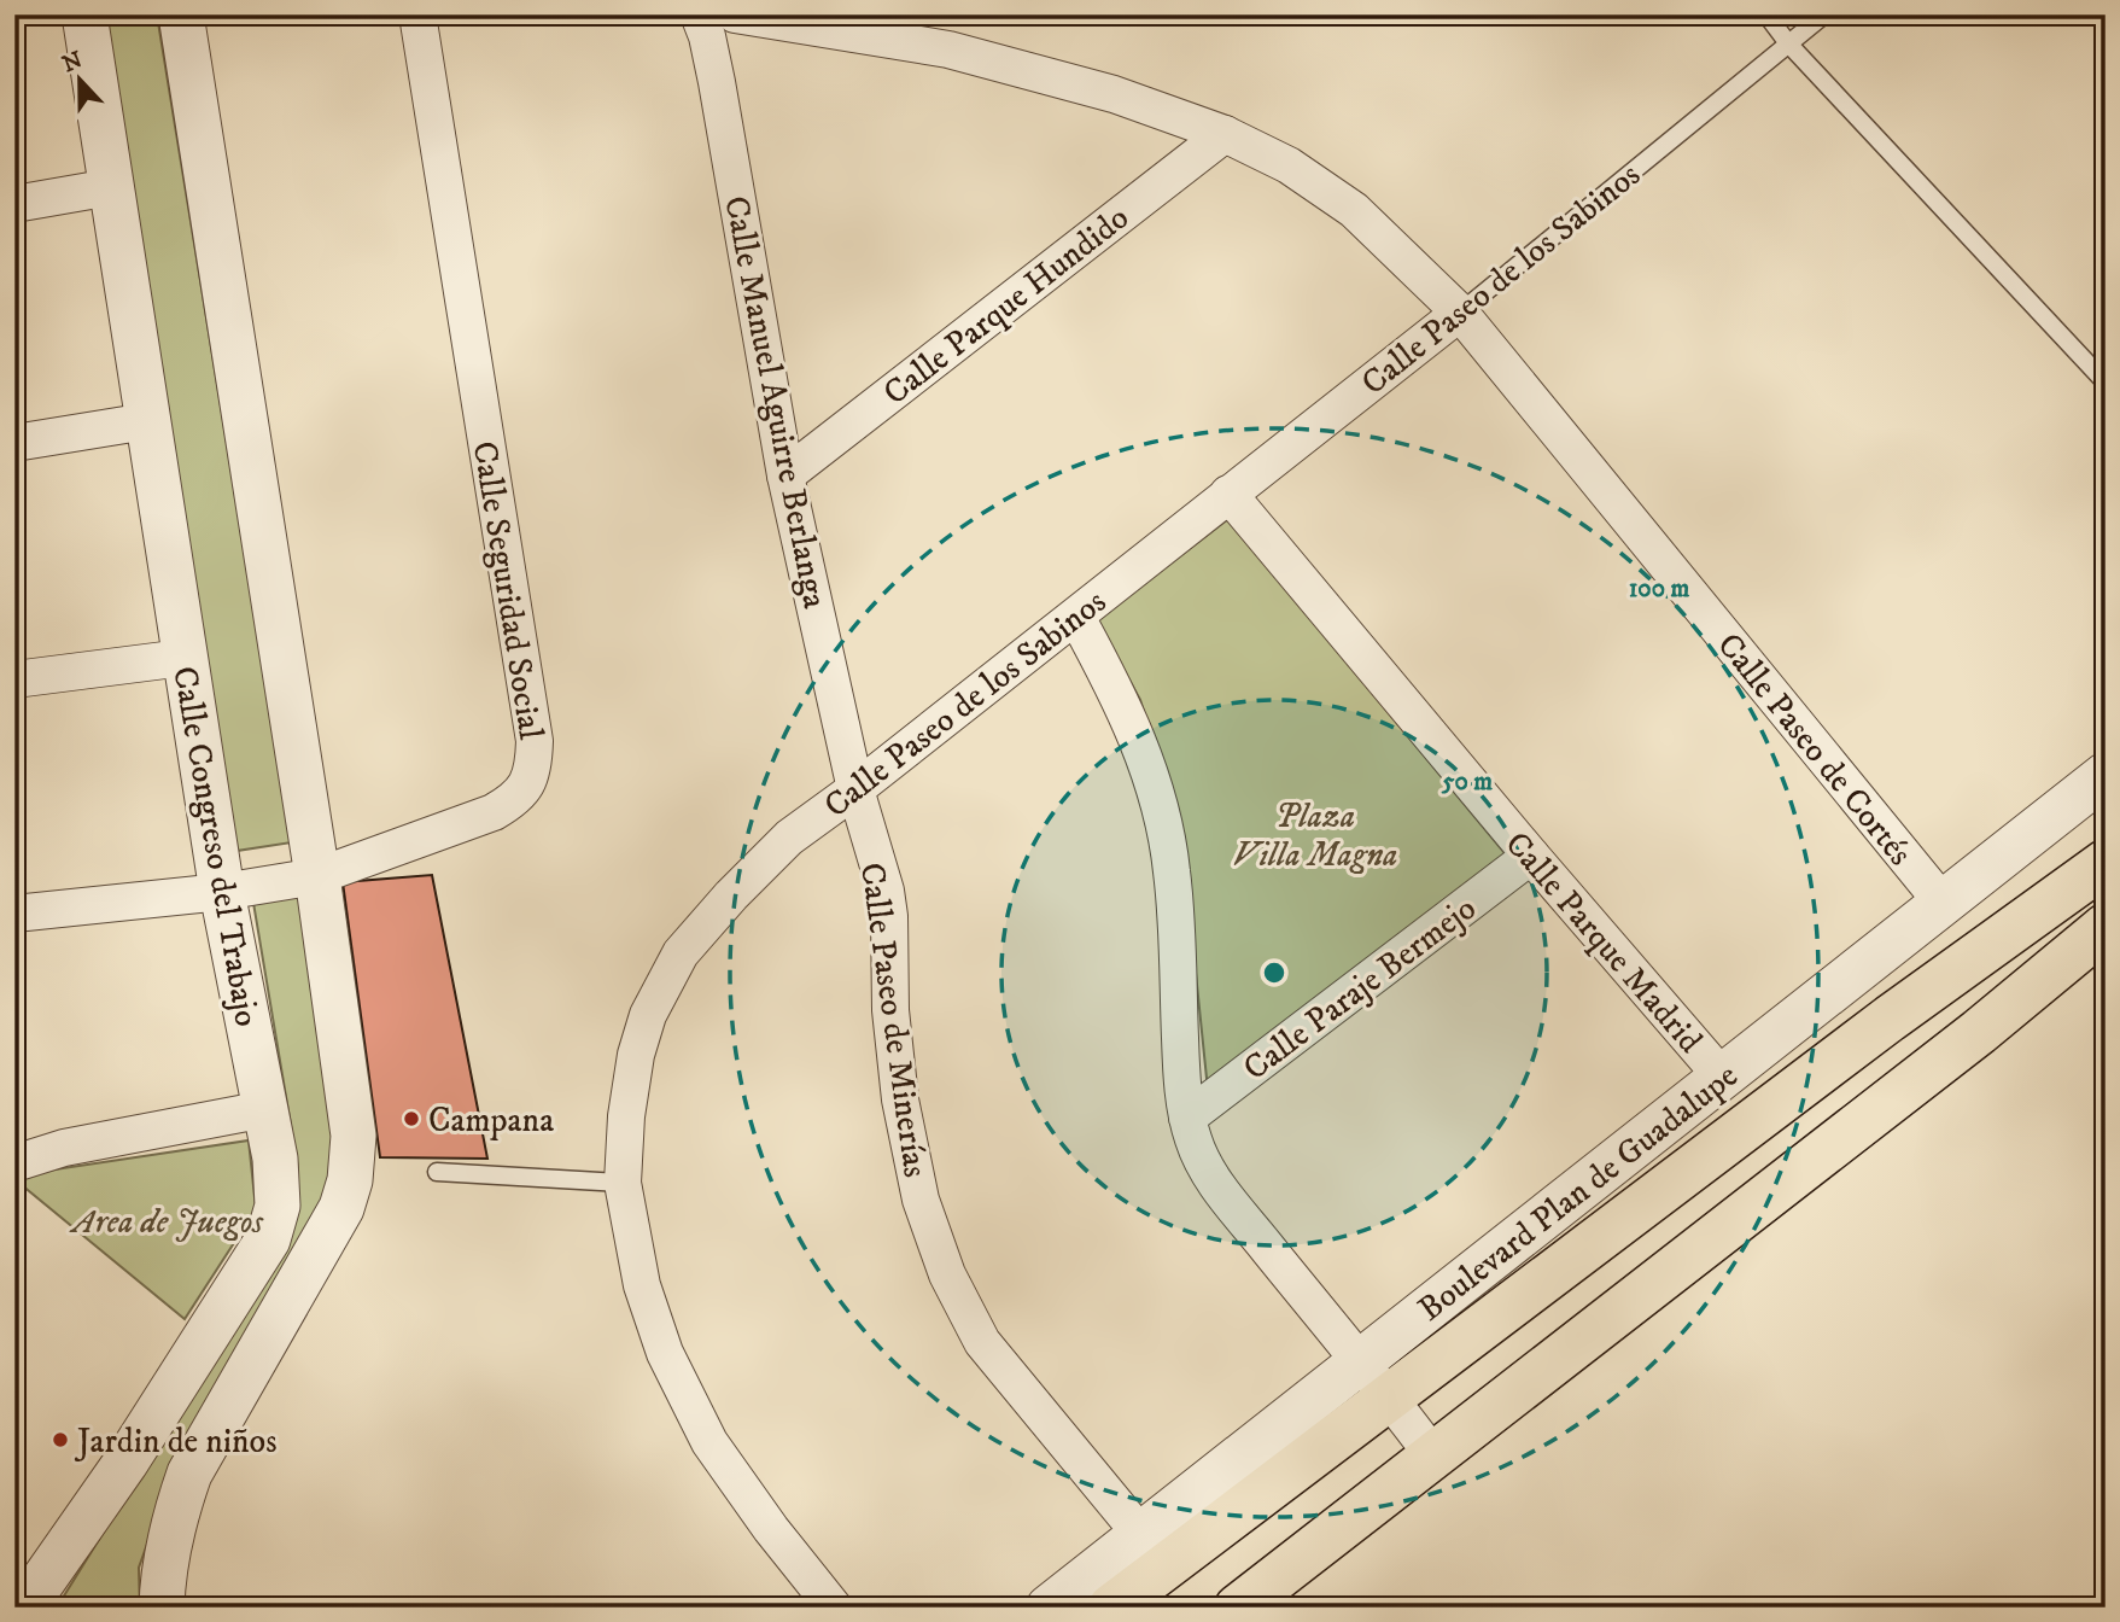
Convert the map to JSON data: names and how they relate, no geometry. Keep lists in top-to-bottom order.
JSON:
{
  "streets": {
    "main road": ["Boulevard Plan de Guadalupe"],
    "street": [
      "Calle Paseo de los Sabinos",
      "Calle Parque Hundido",
      "Calle Manuel Aguirre Berlanga",
      "Calle Seguridad Social",
      "Calle Paseo de Cortés",
      "Calle Congreso del Trabajo",
      "Calle Parque Madrid",
      "Calle Paraje Bermejo",
      "Calle Paseo de Minerías"
    ]
  },
  "crossings": [
    ["Calle Paseo de los Sabinos", "Calle Manuel Aguirre Berlanga"],
    ["Calle Paseo de los Sabinos", "Calle Paseo de Cortés"],
    ["Calle Paseo de los Sabinos", "Calle Parque Madrid"],
    ["Calle Paseo de los Sabinos", "Calle Paseo de Minerías"],
    ["Calle Parque Hundido", "Calle Manuel Aguirre Berlanga"],
    ["Calle Parque Hundido", "Calle Paseo de Cortés"],
    ["Calle Manuel Aguirre Berlanga", "Calle Paseo de Minerías"],
    ["Calle Seguridad Social", "Calle Congreso del Trabajo"],
    ["Calle Paseo de Cortés", "Boulevard Plan de Guadalupe"],
    ["Calle Parque Madrid", "Calle Paraje Bermejo"],
    ["Calle Parque Madrid", "Boulevard Plan de Guadalupe"],
    ["Calle Paseo de Minerías", "Boulevard Plan de Guadalupe"]
  ],
  "parks": ["Plaza Villa Magna", "Area de Juegos"],
  "places": ["Campana", "Jardin de niños"],
  "north": "top",
  "rings": ["100 m", "50 m"]
}
